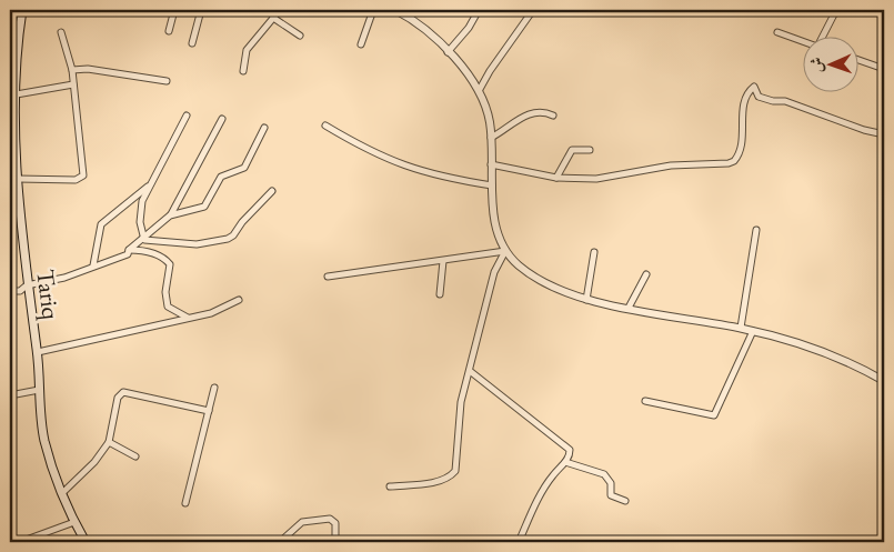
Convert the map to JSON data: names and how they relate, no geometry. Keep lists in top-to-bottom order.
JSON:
{
  "streets": {
    "main road": ["Tariq"]
  },
  "north": "left"
}
